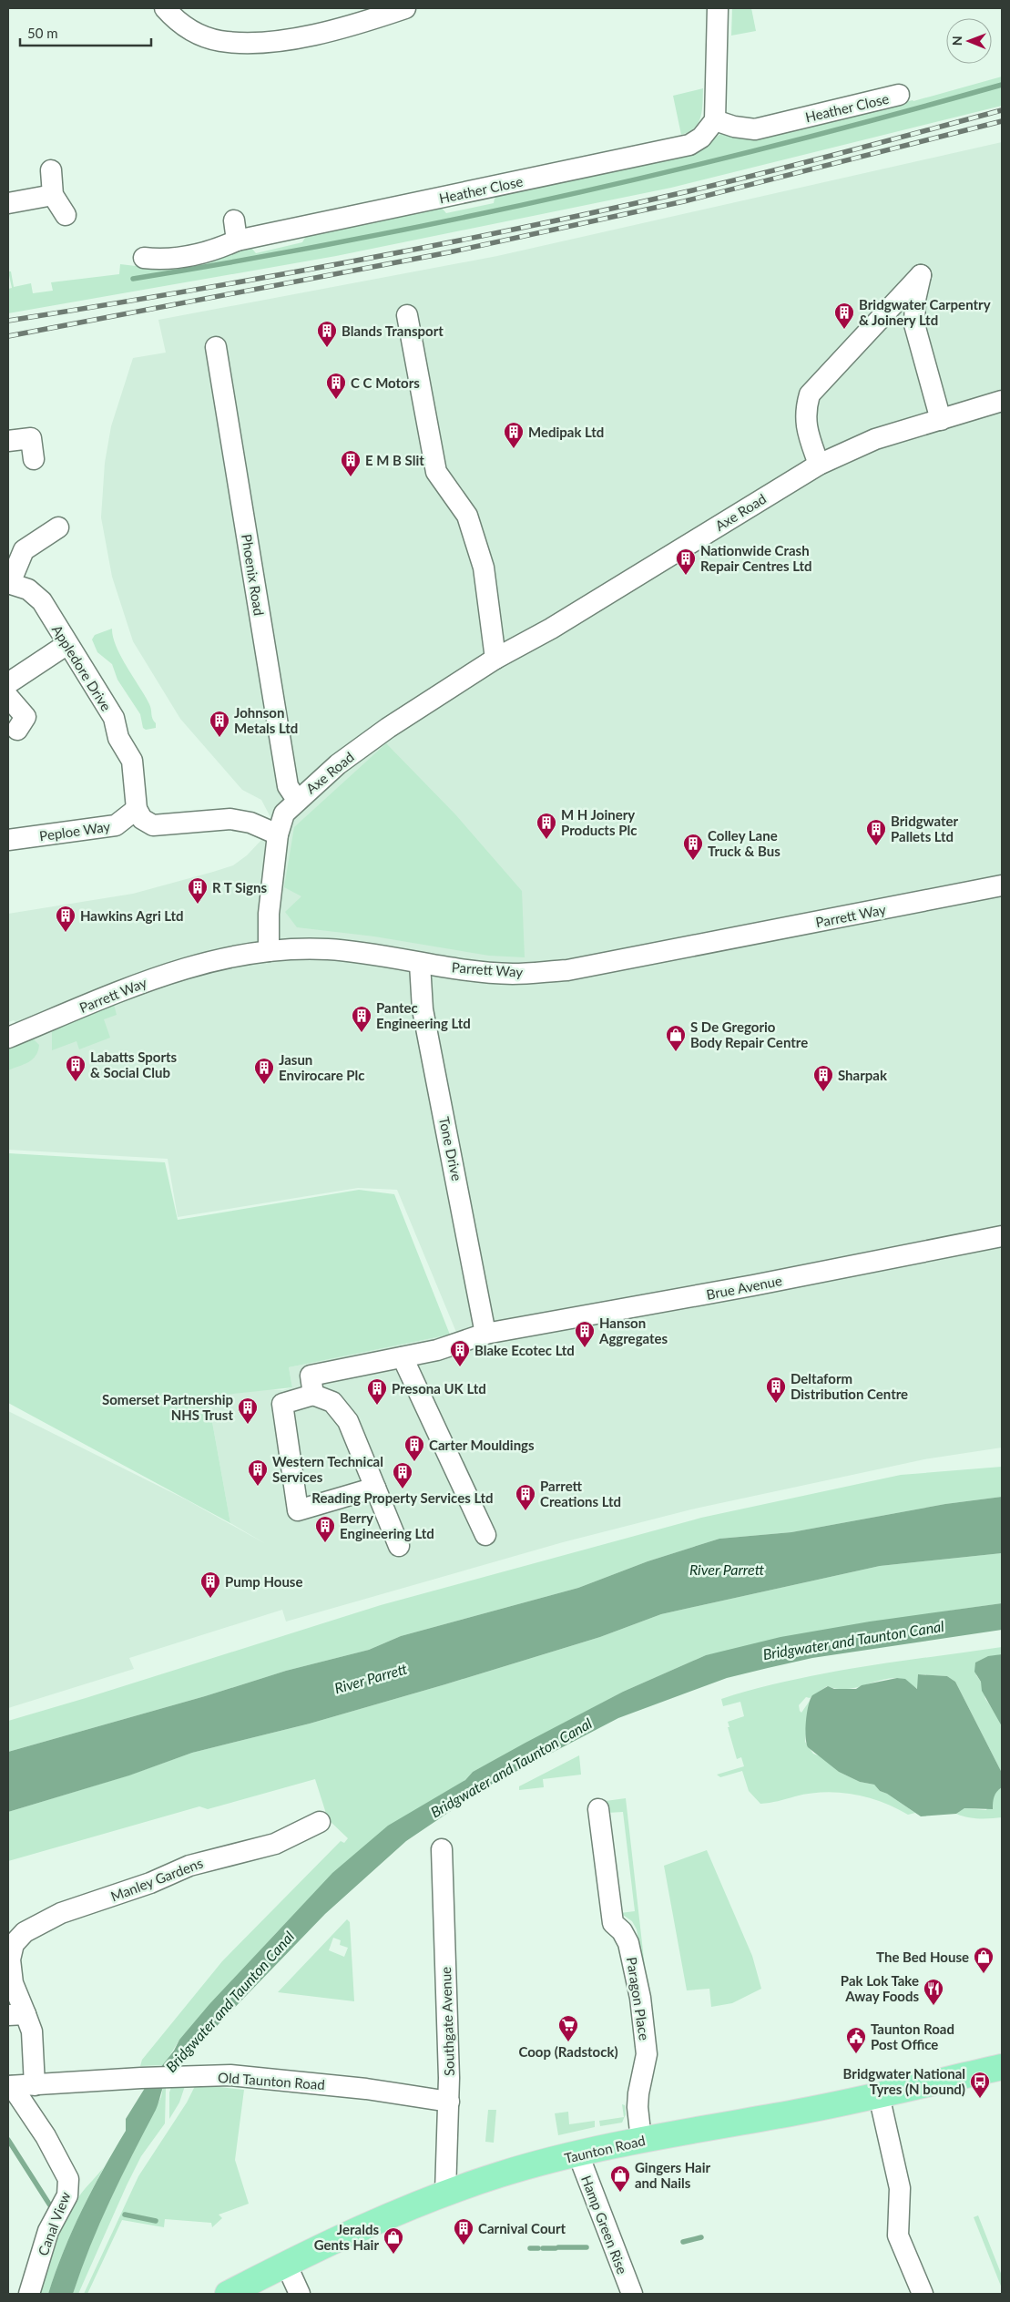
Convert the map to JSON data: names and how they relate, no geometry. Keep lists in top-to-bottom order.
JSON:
{
  "streets": {
    "main road": ["Taunton Road"],
    "street": [
      "Heather Close",
      "Axe Road",
      "Phoenix Road",
      "Appledore Drive",
      "Peploe Way",
      "Parrett Way",
      "Tone Drive",
      "Brue Avenue",
      "Manley Gardens",
      "Paragon Place",
      "Southgate Avenue",
      "Old Taunton Road",
      "Canal View",
      "Hamp Green Rise"
    ]
  },
  "crossings": [
    ["Axe Road", "Phoenix Road"],
    ["Axe Road", "Parrett Way"],
    ["Appledore Drive", "Peploe Way"],
    ["Parrett Way", "Tone Drive"],
    ["Tone Drive", "Brue Avenue"],
    ["Manley Gardens", "Old Taunton Road"],
    ["Paragon Place", "Taunton Road"],
    ["Southgate Avenue", "Old Taunton Road"],
    ["Southgate Avenue", "Taunton Road"],
    ["Old Taunton Road", "Canal View"],
    ["Taunton Road", "Hamp Green Rise"]
  ],
  "water": ["River Parrett", "Bridgwater and Taunton Canal"],
  "places": {
    "building": [
      "Bridgwater Carpentry & Joinery Ltd",
      "Blands Transport",
      "C C Motors",
      "Medipak Ltd",
      "E M B Slit",
      "Nationwide Crash Repair Centres Ltd",
      "Johnson Metals Ltd",
      "M H Joinery Products Plc",
      "Bridgwater Pallets Ltd",
      "Colley Lane Truck & Bus",
      "R T Signs",
      "Hawkins Agri Ltd",
      "Pantec Engineering Ltd",
      "Labatts Sports & Social Club",
      "Jasun Envirocare Plc",
      "Sharpak",
      "Hanson Aggregates",
      "Blake Ecotec Ltd",
      "Deltaform Distribution Centre",
      "Presona UK Ltd",
      "Somerset Partnership NHS Trust",
      "Carter Mouldings",
      "Western Technical Services",
      "Reading Property Services Ltd",
      "Parrett Creations Ltd",
      "Berry Engineering Ltd",
      "Pump House",
      "Carnival Court"
    ],
    "shop": [
      "S De Gregorio Body Repair Centre",
      "The Bed House",
      "Gingers Hair and Nails",
      "Jeralds Gents Hair"
    ],
    "restaurant": ["Pak Lok Take Away Foods"],
    "supermarket": ["Coop (Radstock)"],
    "public building": ["Taunton Road Post Office"],
    "bus stop": ["Bridgwater National Tyres (N bound)"]
  },
  "scale_bar": "50 m",
  "north": "left"
}
